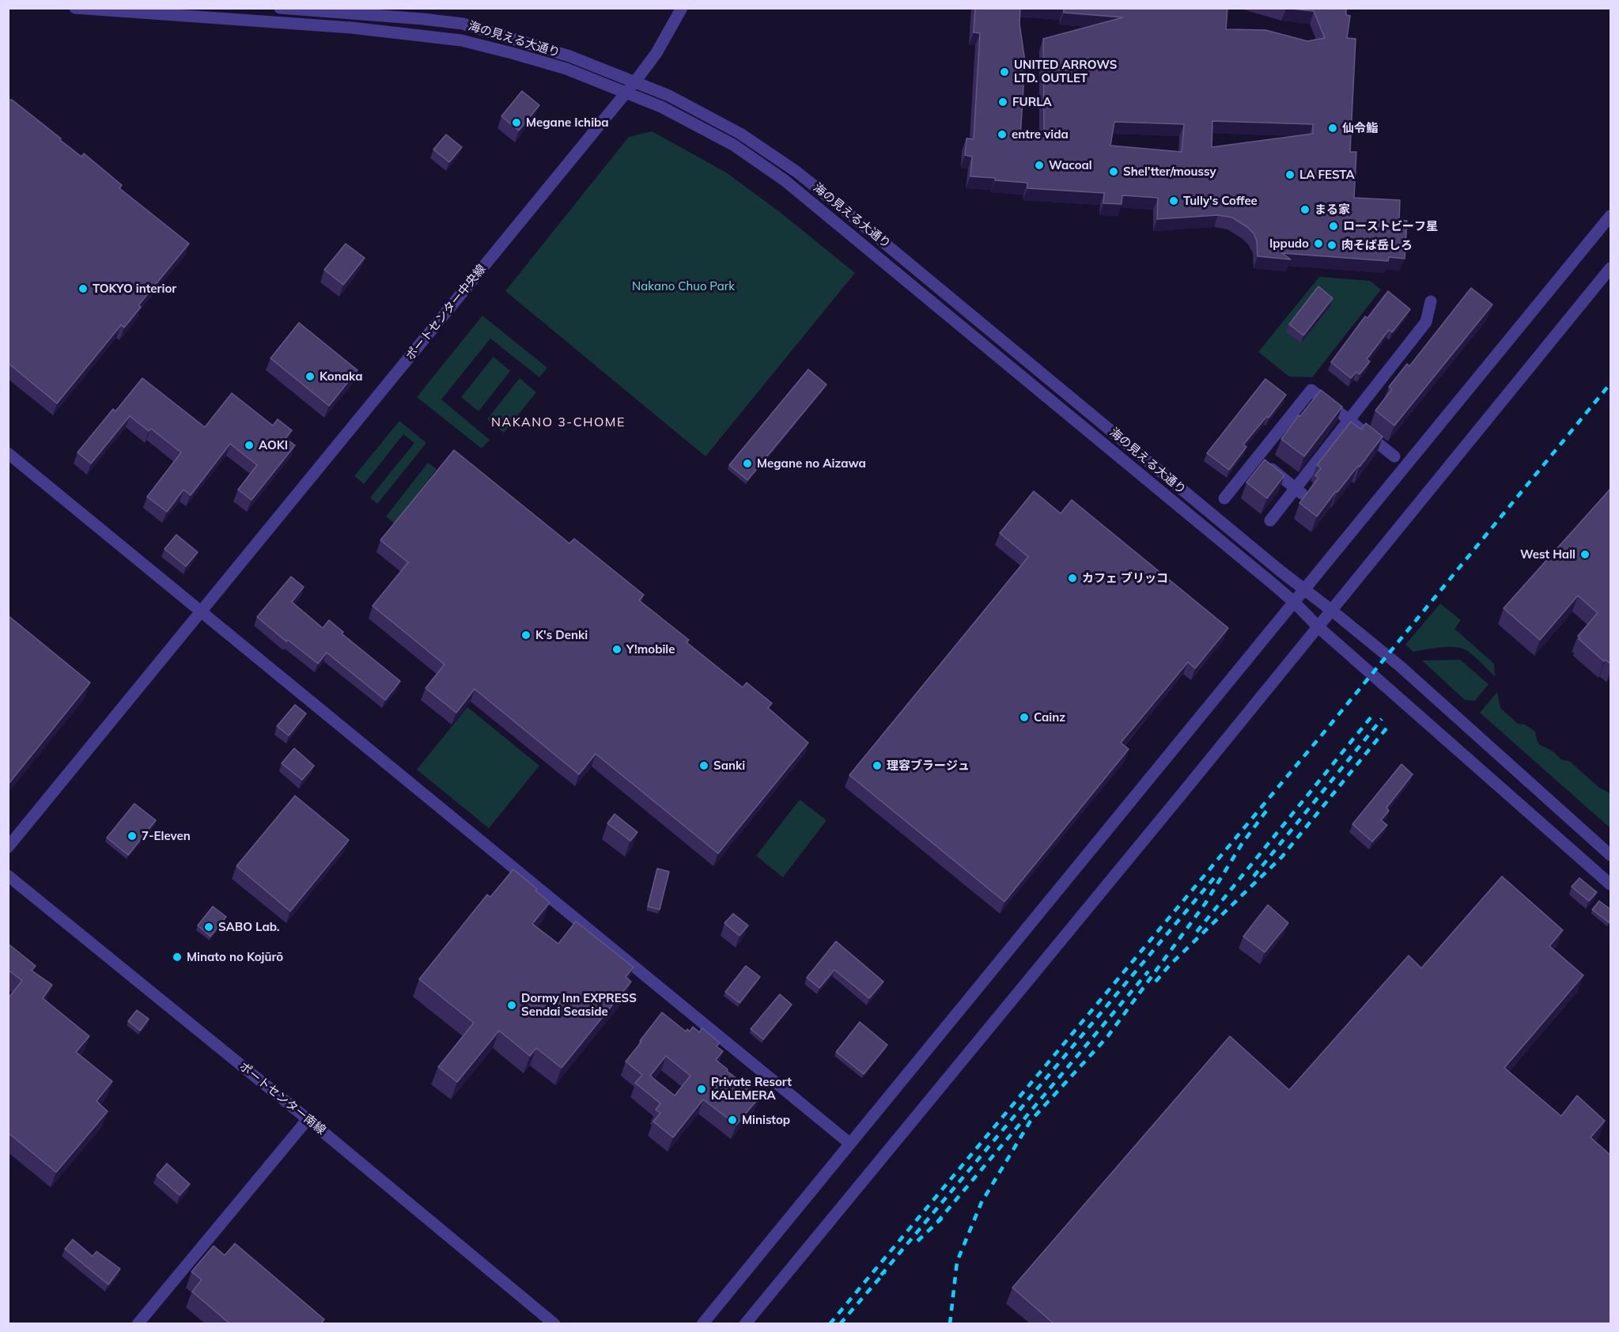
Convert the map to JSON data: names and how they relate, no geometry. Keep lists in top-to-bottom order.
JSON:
{
  "streets": {
    "street": ["海の見える大通り", "ポートセンター中央線", "ポートセンター南線"]
  },
  "crossings": [
    ["海の見える大通り", "ポートセンター中央線"]
  ],
  "districts": ["NAKANO 3-CHOME"],
  "parks": ["Nakano Chuo Park"],
  "places": [
    "UNITED ARROWS LTD. OUTLET",
    "FURLA",
    "Megane Ichiba",
    "仙令鮨",
    "entre vida",
    "Wacoal",
    "Shel’tter/moussy",
    "LA FESTA",
    "Tully's Coffee",
    "まる家",
    "ローストビーフ星",
    "Ippudo",
    "肉そば岳しろ",
    "TOKYO interior",
    "Konaka",
    "AOKI",
    "Megane no Aizawa",
    "West Hall",
    "カフェ ブリッコ",
    "K's Denki",
    "Y!mobile",
    "Cainz",
    "Sanki",
    "理容ブラージュ",
    "7-Eleven",
    "SABO Lab.",
    "Minato no Kojūrō",
    "Dormy Inn EXPRESS Sendai Seaside",
    "Private Resort KALEMERA",
    "Ministop"
  ]
}
